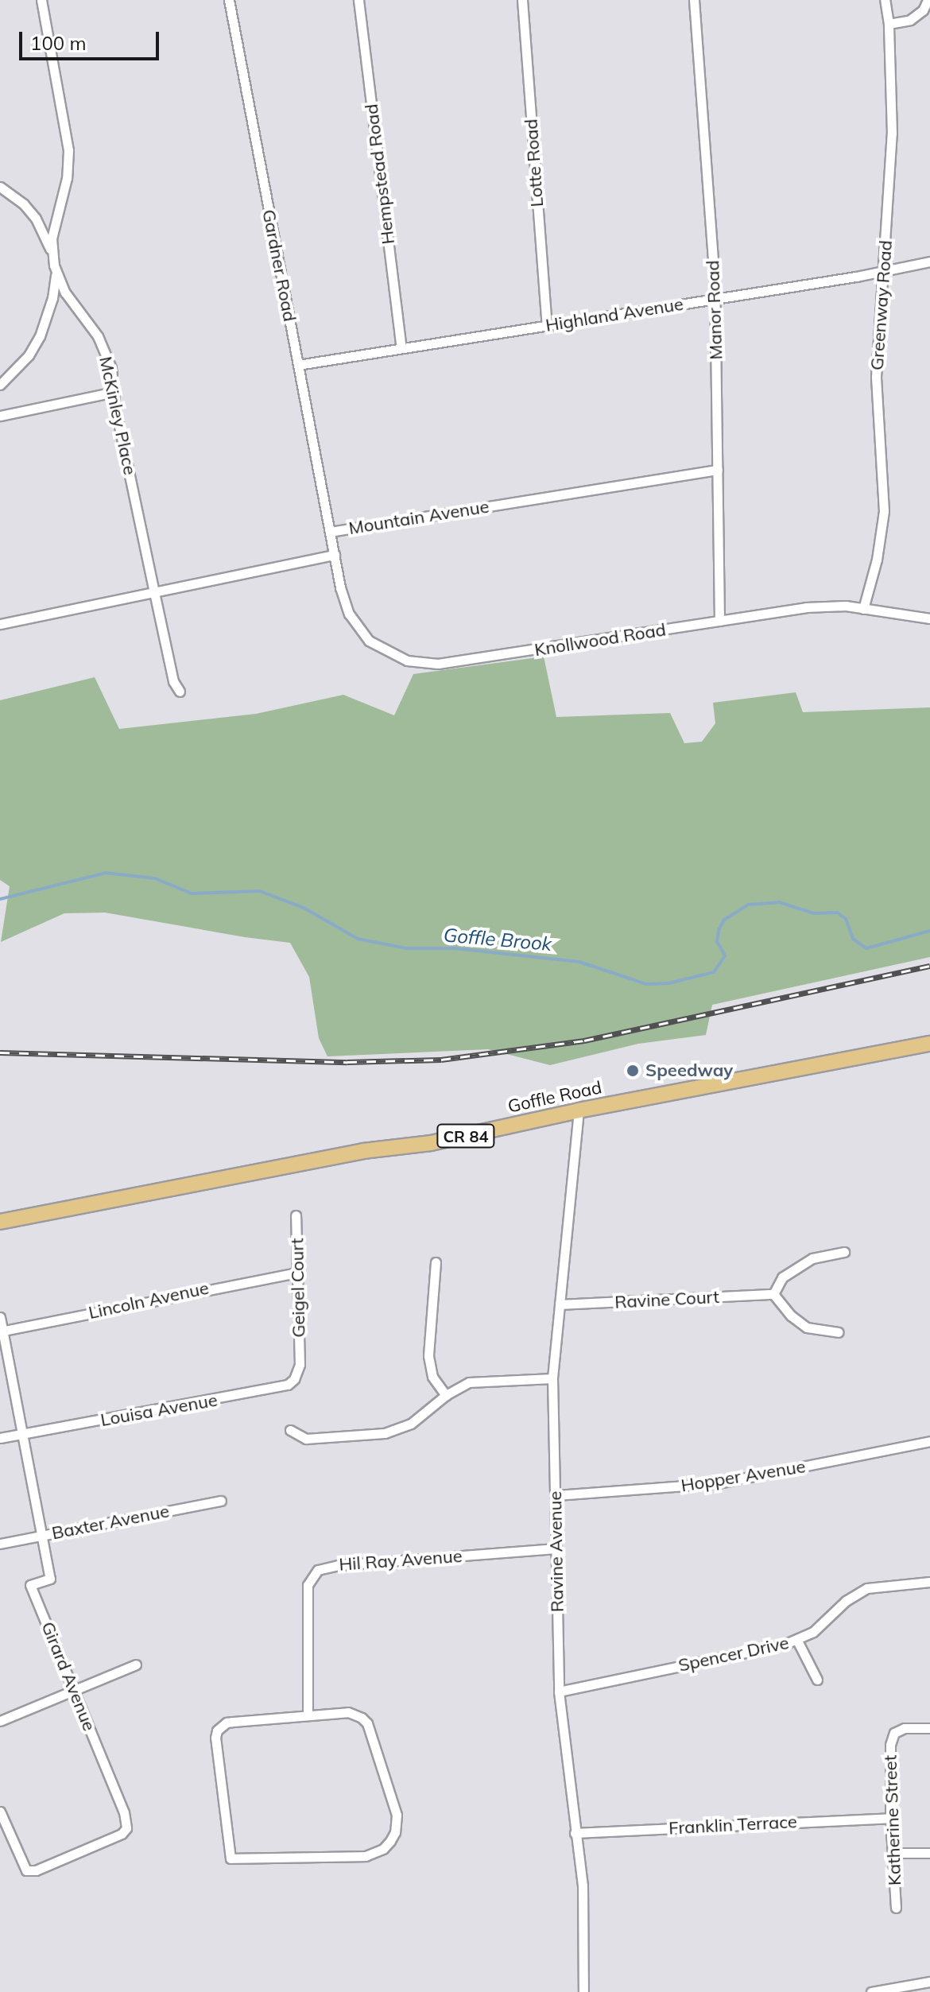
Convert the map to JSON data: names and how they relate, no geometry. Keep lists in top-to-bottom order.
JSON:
{
  "streets": {
    "main road": ["Goffle Road", "CR 84"],
    "street": [
      "Lotte Road",
      "Hempstead Road",
      "Gardner Road",
      "Greenway Road",
      "Manor Road",
      "Highland Avenue",
      "McKinley Place",
      "Mountain Avenue",
      "Knollwood Road",
      "Geigel Court",
      "Ravine Court",
      "Lincoln Avenue",
      "Louisa Avenue",
      "Hopper Avenue",
      "Baxter Avenue",
      "Ravine Avenue",
      "Hil Ray Avenue",
      "Spencer Drive",
      "Girard Avenue",
      "Katherine Street",
      "Franklin Terrace"
    ]
  },
  "crossings": [
    ["Lotte Road", "Highland Avenue"],
    ["Hempstead Road", "Highland Avenue"],
    ["Gardner Road", "Highland Avenue"],
    ["Gardner Road", "Mountain Avenue"],
    ["Greenway Road", "Highland Avenue"],
    ["Greenway Road", "Knollwood Road"],
    ["Manor Road", "Highland Avenue"],
    ["Manor Road", "Mountain Avenue"],
    ["Manor Road", "Knollwood Road"],
    ["McKinley Place", "Mountain Avenue"],
    ["Mountain Avenue", "Knollwood Road"],
    ["Goffle Road", "Ravine Avenue"],
    ["Geigel Court", "Lincoln Avenue"],
    ["Geigel Court", "Louisa Avenue"],
    ["Ravine Court", "Ravine Avenue"],
    ["Hopper Avenue", "Ravine Avenue"],
    ["Baxter Avenue", "Girard Avenue"],
    ["Ravine Avenue", "Hil Ray Avenue"],
    ["Ravine Avenue", "Spencer Drive"],
    ["Ravine Avenue", "Franklin Terrace"],
    ["Katherine Street", "Franklin Terrace"]
  ],
  "water": ["Goffle Brook"],
  "places": ["Speedway"],
  "scale_bar": "100 m"
}
